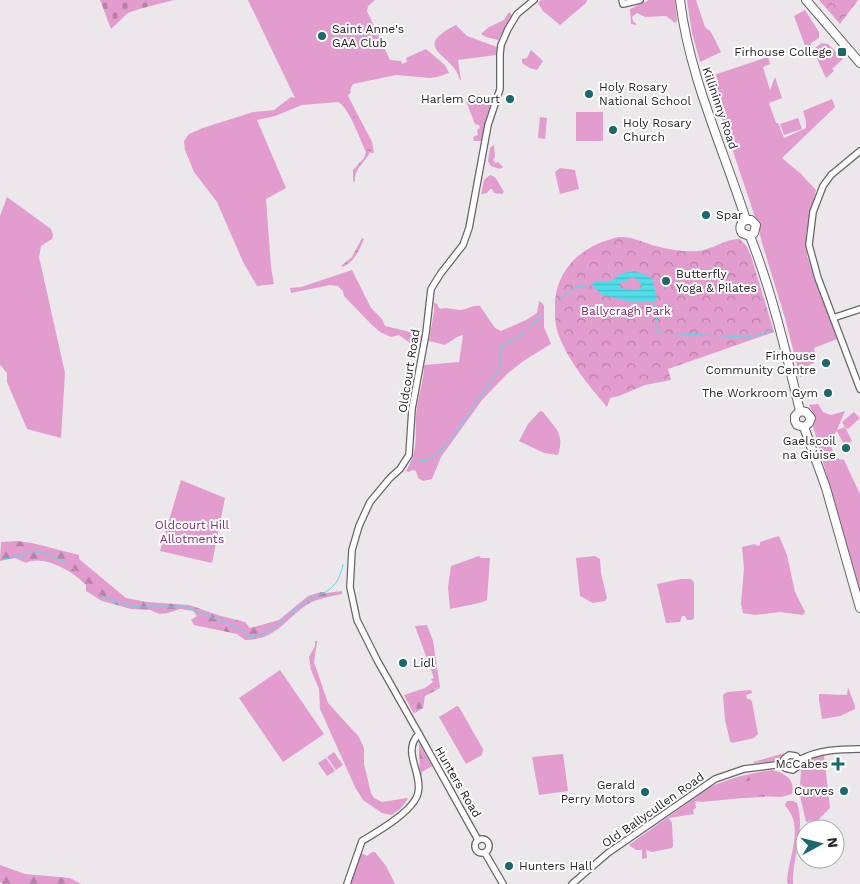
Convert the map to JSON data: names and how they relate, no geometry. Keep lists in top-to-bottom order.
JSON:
{
  "streets": {
    "main road": ["Killininny Road"],
    "street": ["Oldcourt Road", "Hunters Road", "Old Ballycullen Road"]
  },
  "crossings": [
    ["Oldcourt Road", "Hunters Road"]
  ],
  "parks": ["Ballycragh Park", "Oldcourt Hill Allotments"],
  "places": {
    "other": [
      "Saint Anne's GAA Club",
      "Holy Rosary National School",
      "Harlem Court",
      "Holy Rosary Church",
      "Spar",
      "Butterfly Yoga & Pilates",
      "Firhouse Community Centre",
      "The Workroom Gym",
      "Gaelscoil na Giúise",
      "Lidl",
      "Curves",
      "Gerald Perry Motors",
      "Hunters Hall"
    ],
    "transit": ["Firhouse College"],
    "health": ["McCabes"]
  },
  "north": "right"
}
